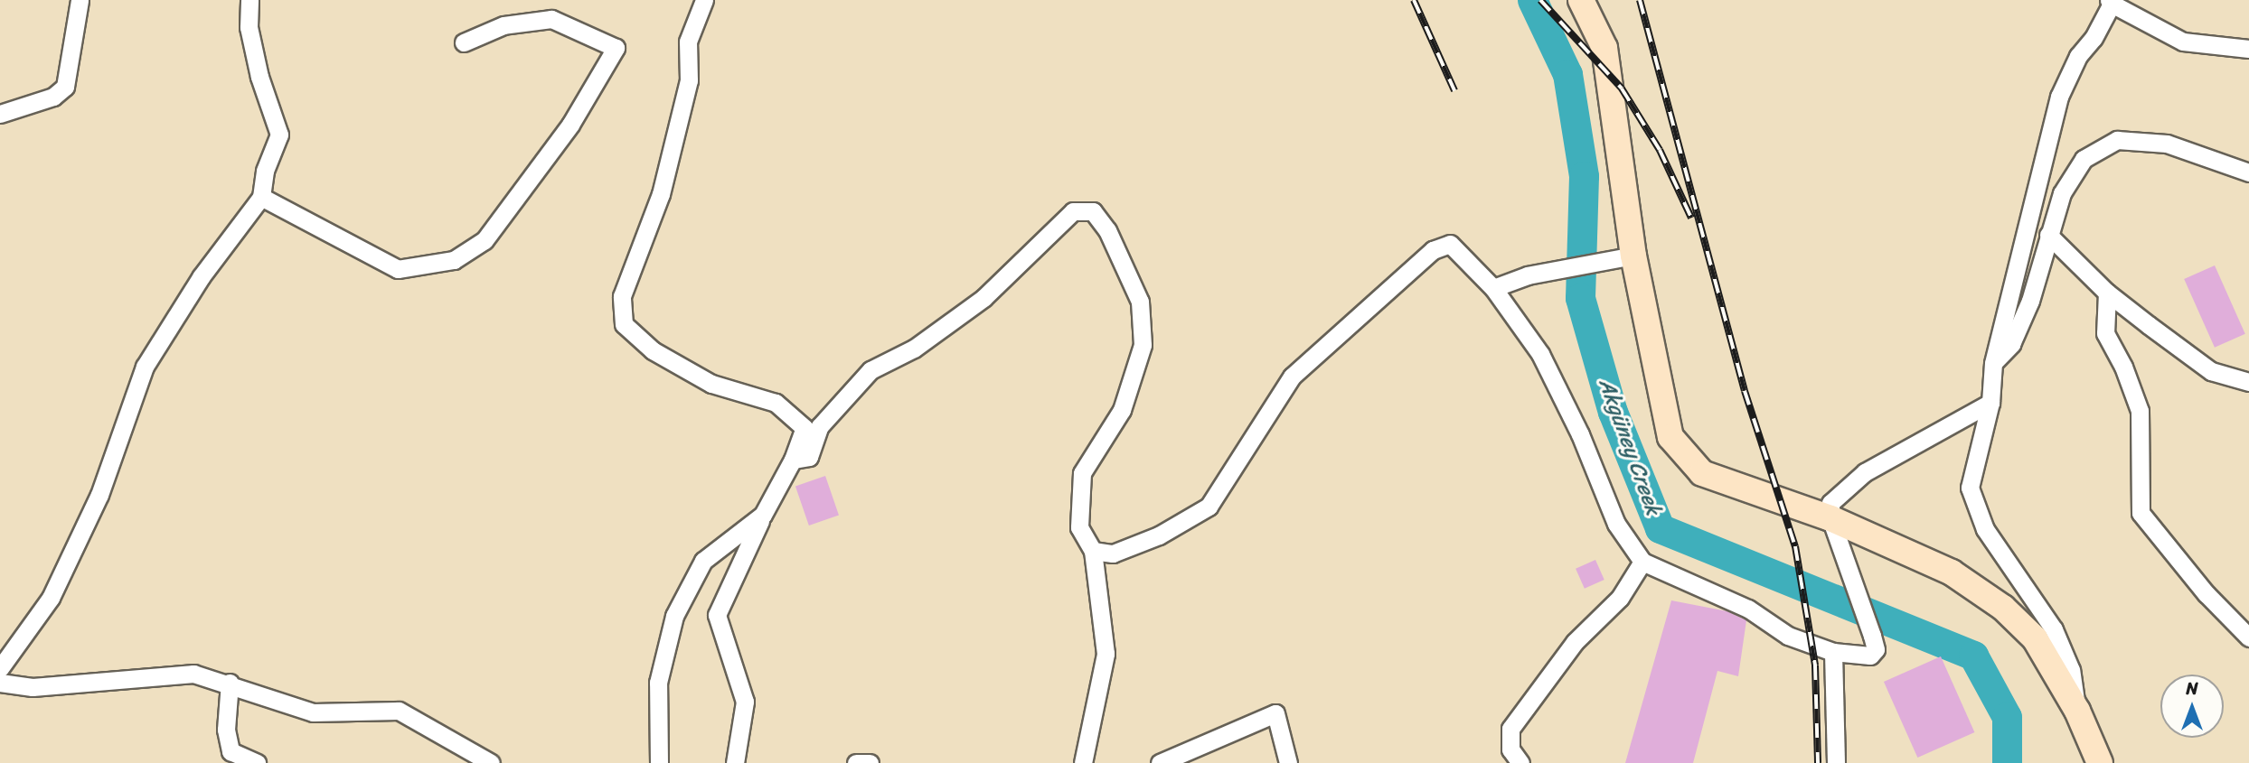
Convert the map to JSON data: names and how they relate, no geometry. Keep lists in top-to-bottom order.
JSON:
{
  "water": ["Akgüney Creek"],
  "north": "top"
}
